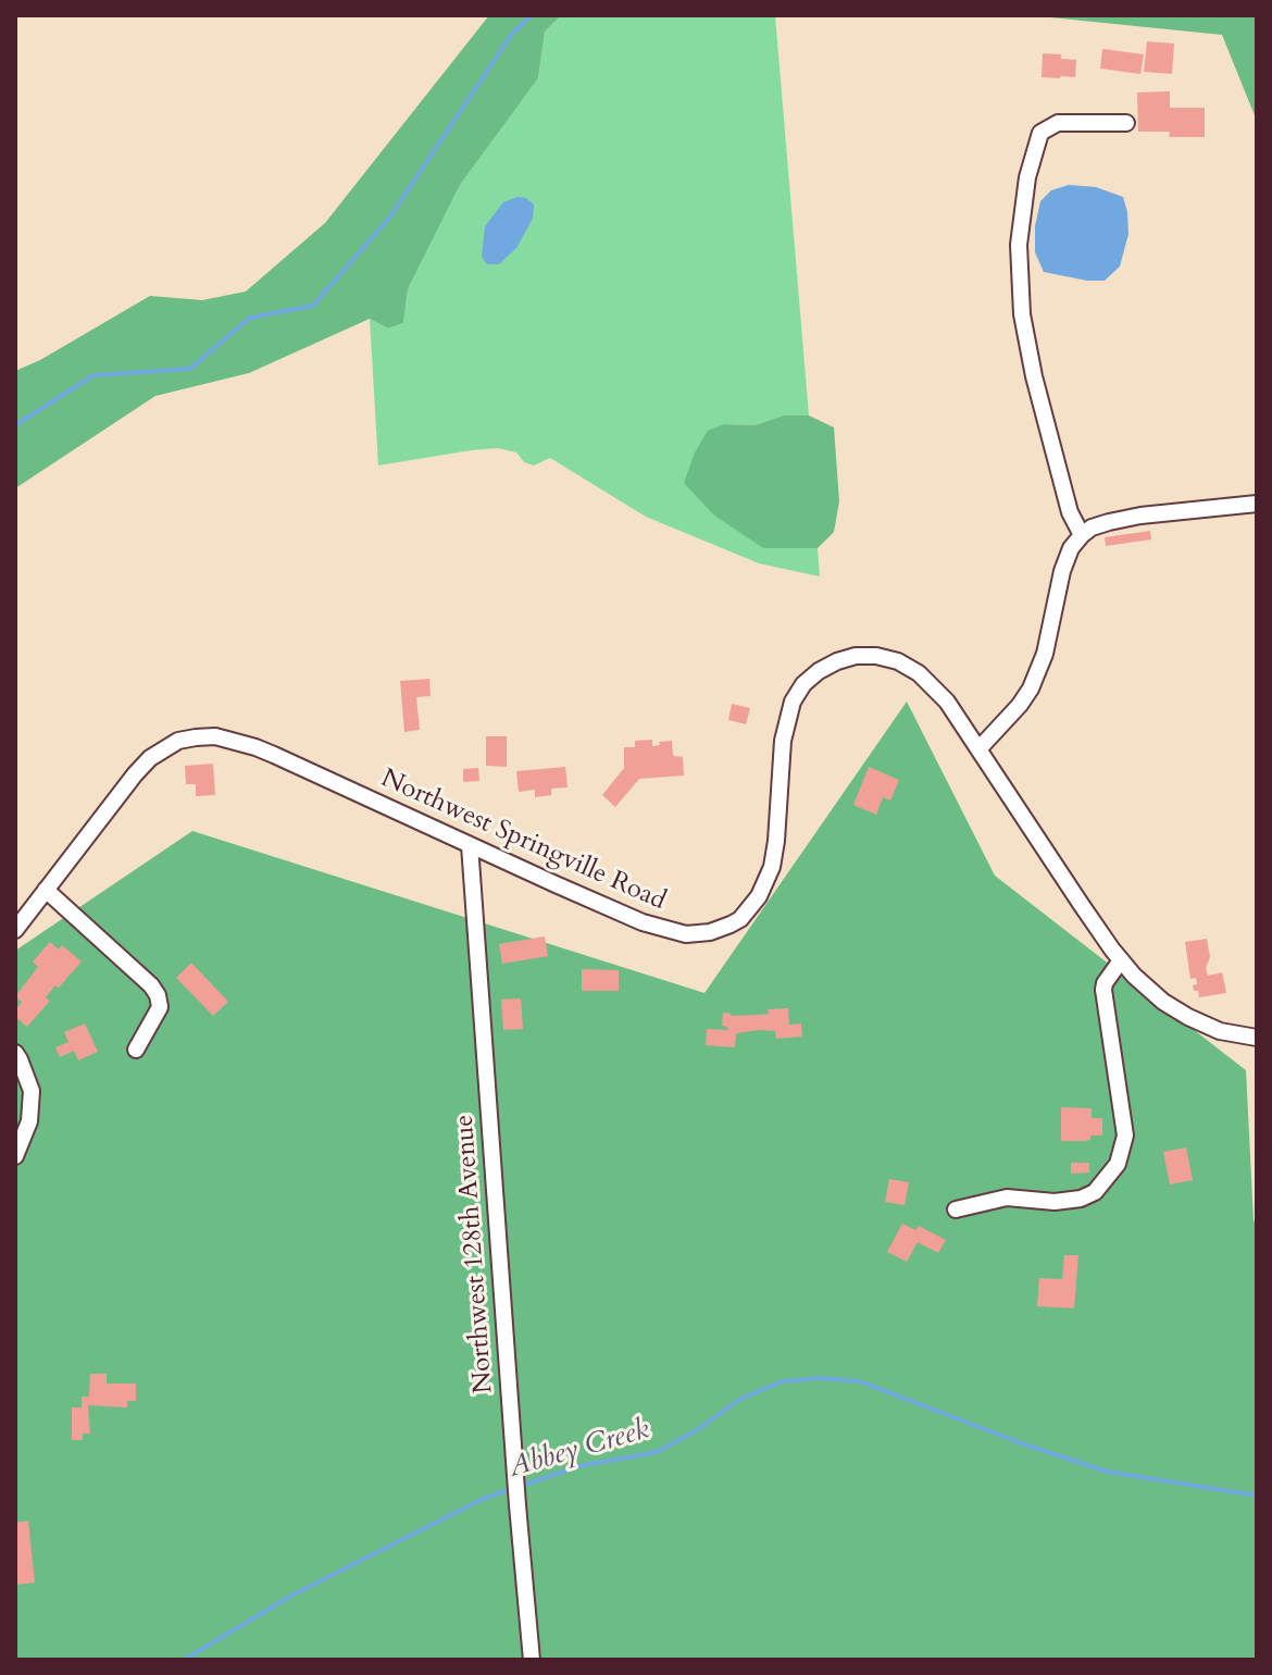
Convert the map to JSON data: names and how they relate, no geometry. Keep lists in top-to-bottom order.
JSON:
{
  "streets": {
    "street": ["Northwest Springville Road", "Northwest 128th Avenue"]
  },
  "crossings": [
    ["Northwest Springville Road", "Northwest 128th Avenue"]
  ],
  "water": ["Abbey Creek"]
}
